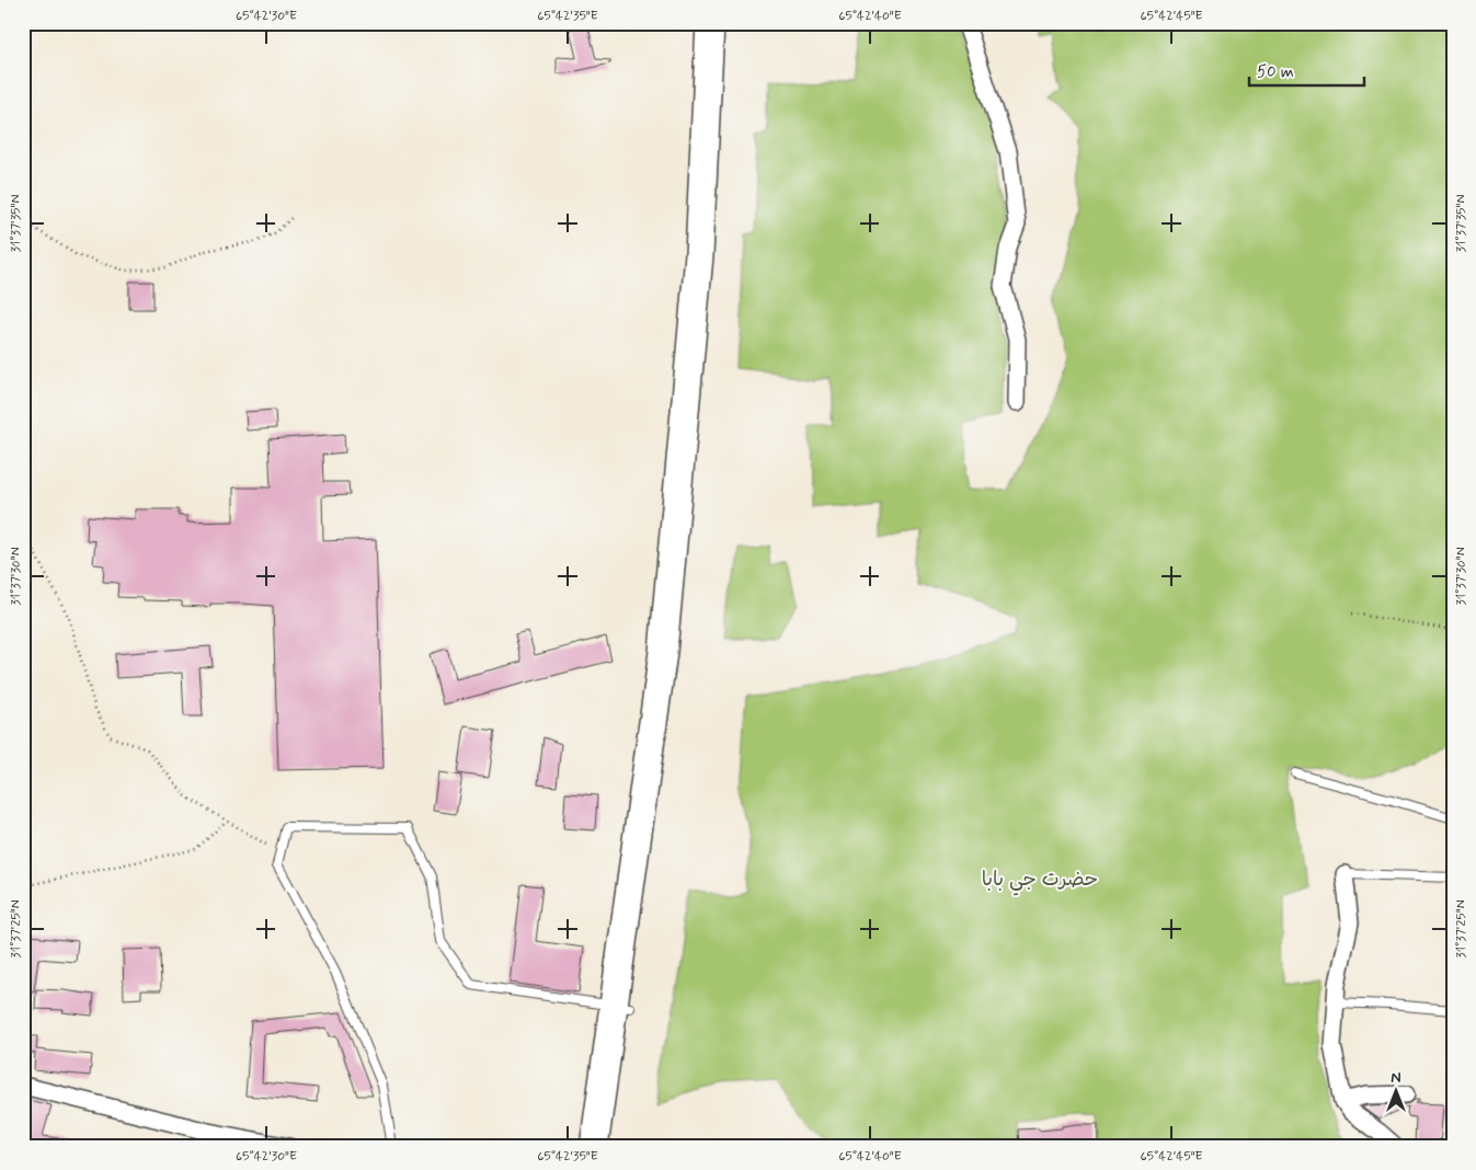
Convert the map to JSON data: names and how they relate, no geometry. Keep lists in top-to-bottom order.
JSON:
{
  "parks": ["حضرت جي بابا"],
  "scale_bar": "50 m",
  "north": "top",
  "coordinates": [
    "65°42'30\"E",
    "65°42'35\"E",
    "65°42'40\"E",
    "65°42'45\"E",
    "31°37'35\"N",
    "31°37'30\"N",
    "31°37'25\"N"
  ]
}
